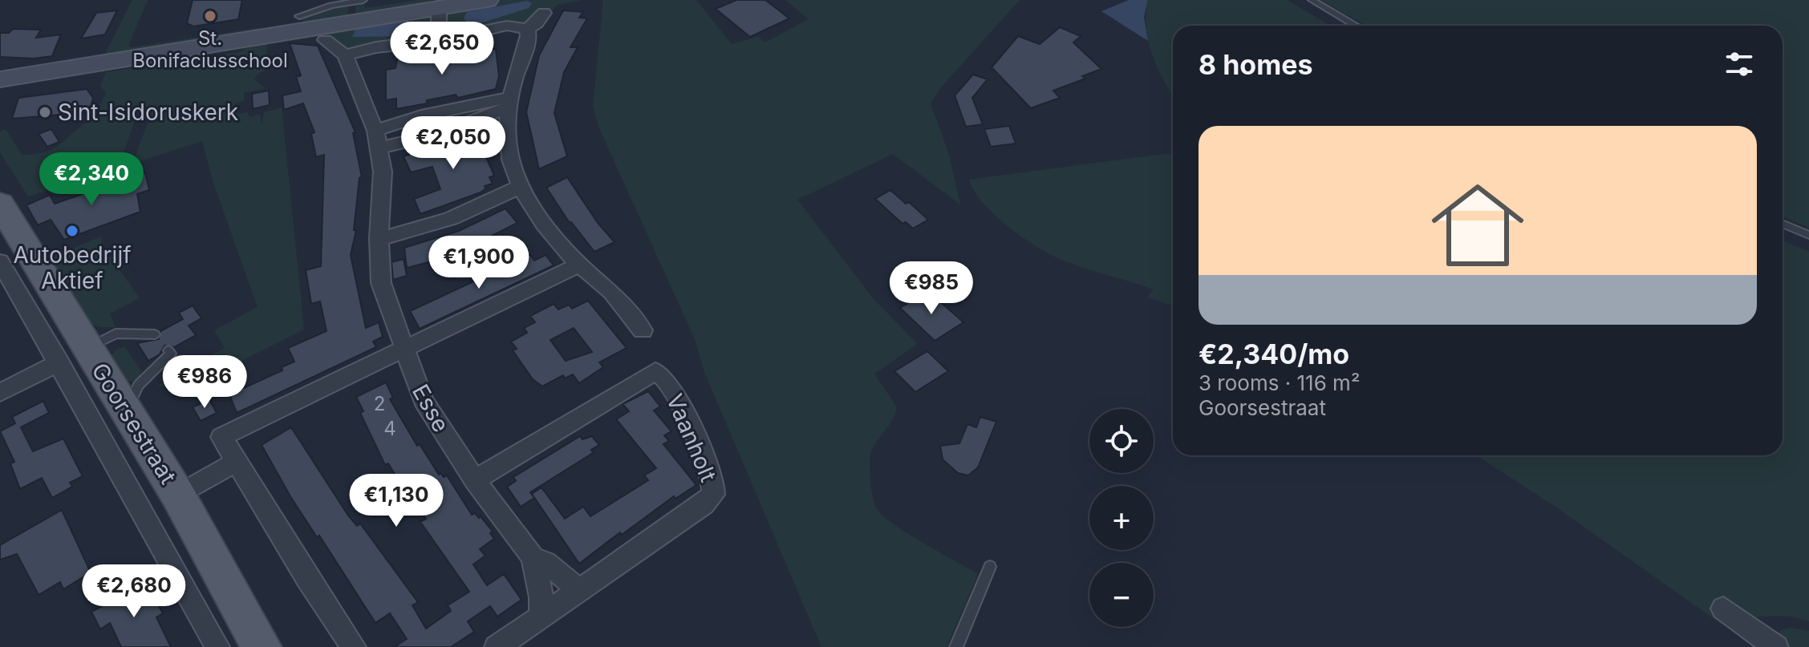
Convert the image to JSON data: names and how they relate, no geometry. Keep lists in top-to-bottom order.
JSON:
{
  "streets": {
    "main road": ["Goorsestraat"],
    "street": ["Esse", "Vaanholt"]
  },
  "crossings": [
    ["Esse", "Vaanholt"]
  ],
  "places": ["St. Bonifaciusschool", "Sint-Isidoruskerk", "Autobedrijf Aktief"],
  "house_numbers": ["2", "4"],
  "page": {
    "price": [
      "€2,650",
      "€2,050",
      "€2,340",
      "€1,900",
      "€985",
      "€986",
      "€1,130",
      "€2,680"
    ],
    "heading": "8 homes",
    "list": [
      {
        "name": "€2,340/mo",
        "note": "3 rooms · 116 m² · Goorsestraat"
      }
    ],
    "map_buttons": ["+", "−"]
  }
}
